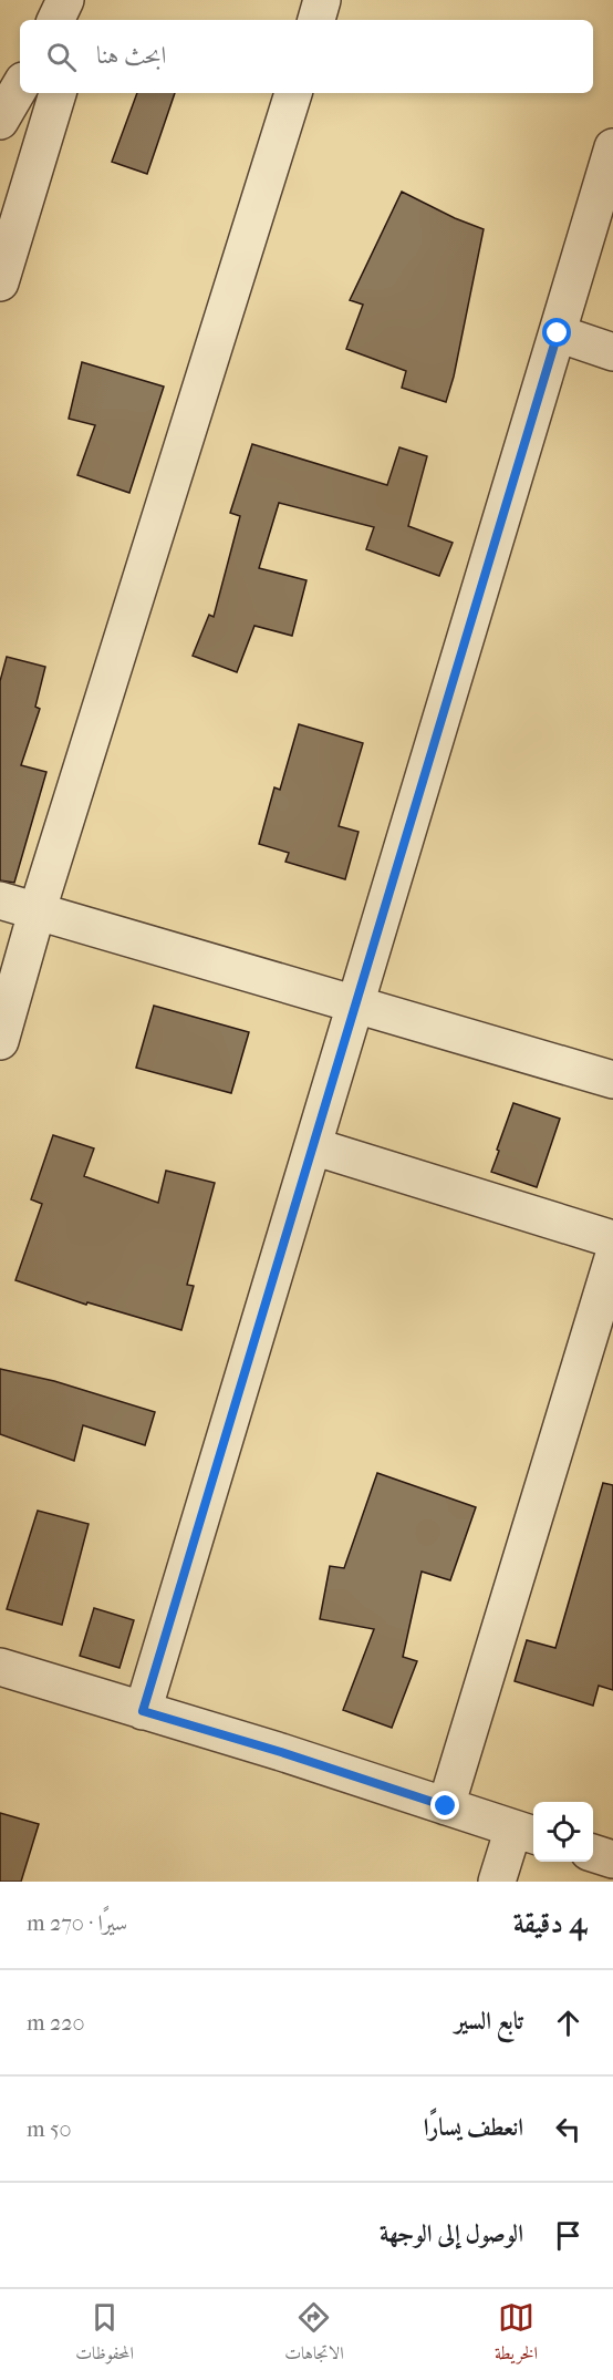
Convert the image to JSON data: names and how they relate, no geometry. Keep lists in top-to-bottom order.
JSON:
{
  "page": {
    "search": "ابحث هنا",
    "heading": ["4 دقيقة", "سيرًا · 270 m"],
    "list": [
      ["تابع السير", "220 m"],
      ["انعطف يسارًا", "50 m"],
      "الوصول إلى الوجهة"
    ],
    "nav": ["الخريطة", "الاتجاهات", "المحفوظات"]
  }
}
